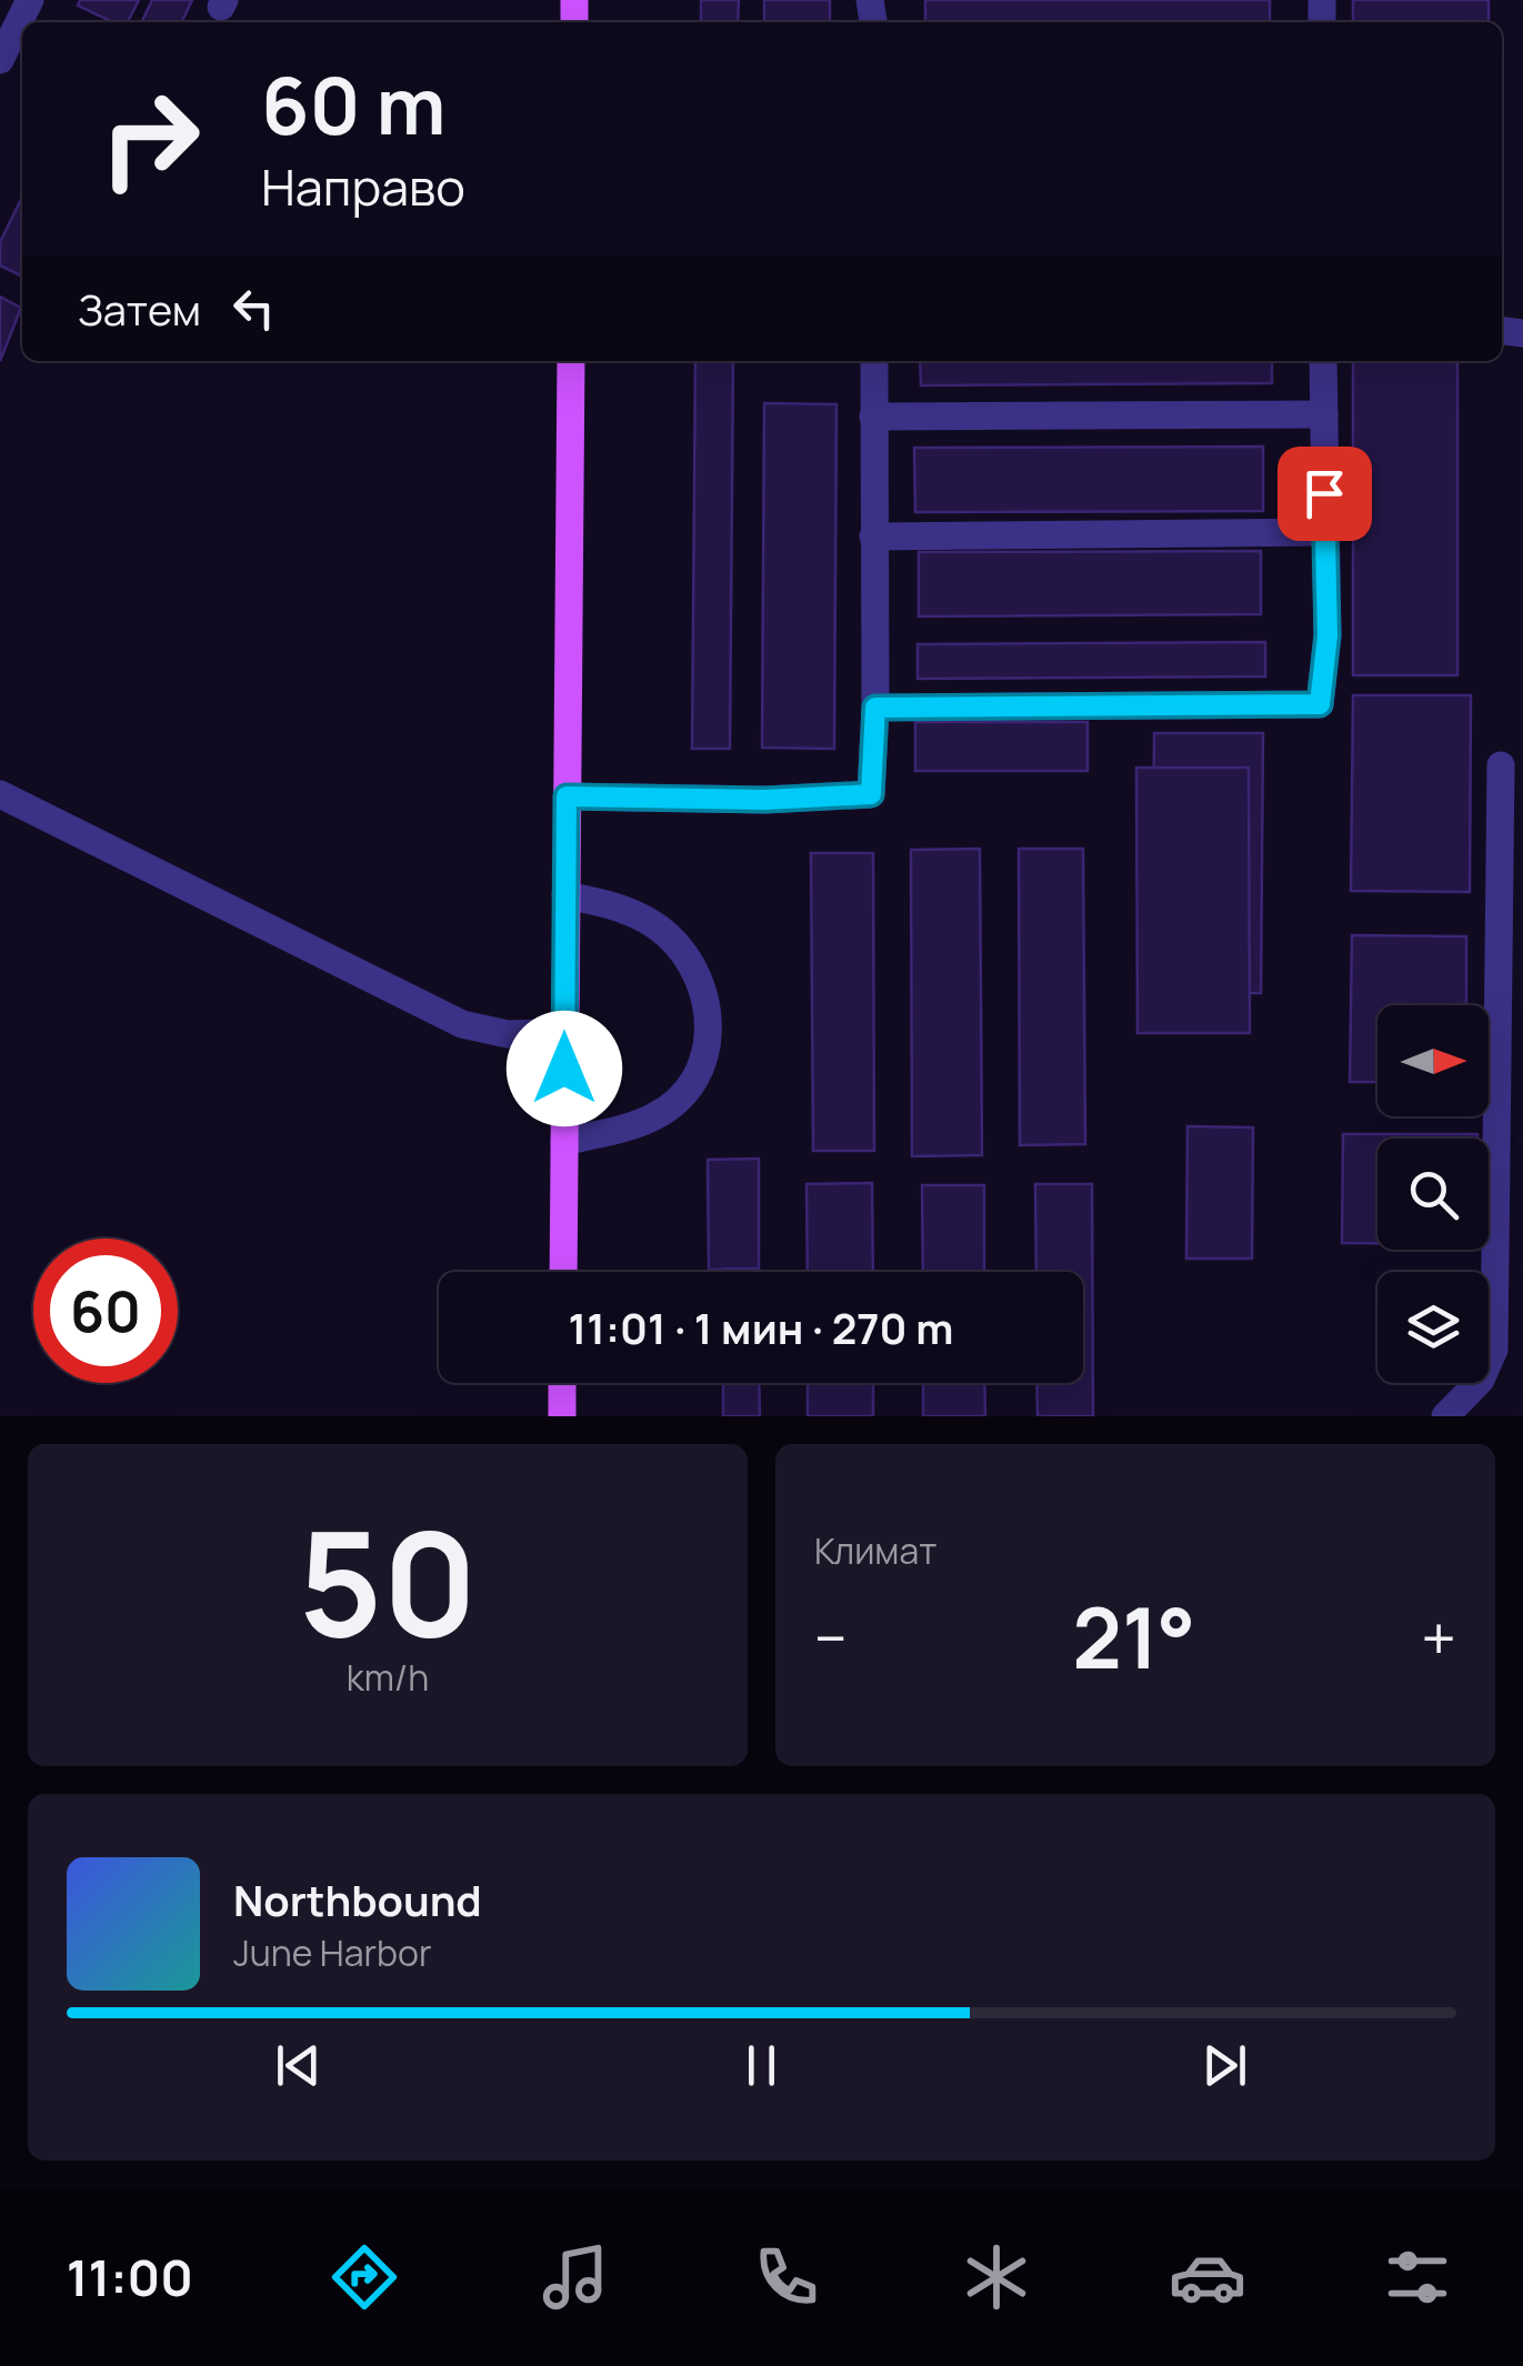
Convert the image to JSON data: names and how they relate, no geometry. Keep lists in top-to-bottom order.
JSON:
{
  "north": "right",
  "page": {
    "turn": ["60 m", "Направо"],
    "then": "Затем",
    "limit": "60",
    "trip": "11:01 · 1 мин · 270 m",
    "tile": [
      ["50", "km/h"],
      "Климат"
    ],
    "heat": ["−", "21°", "+"],
    "song": ["Northbound", "June Harbor"],
    "tabs": "11:00"
  }
}
